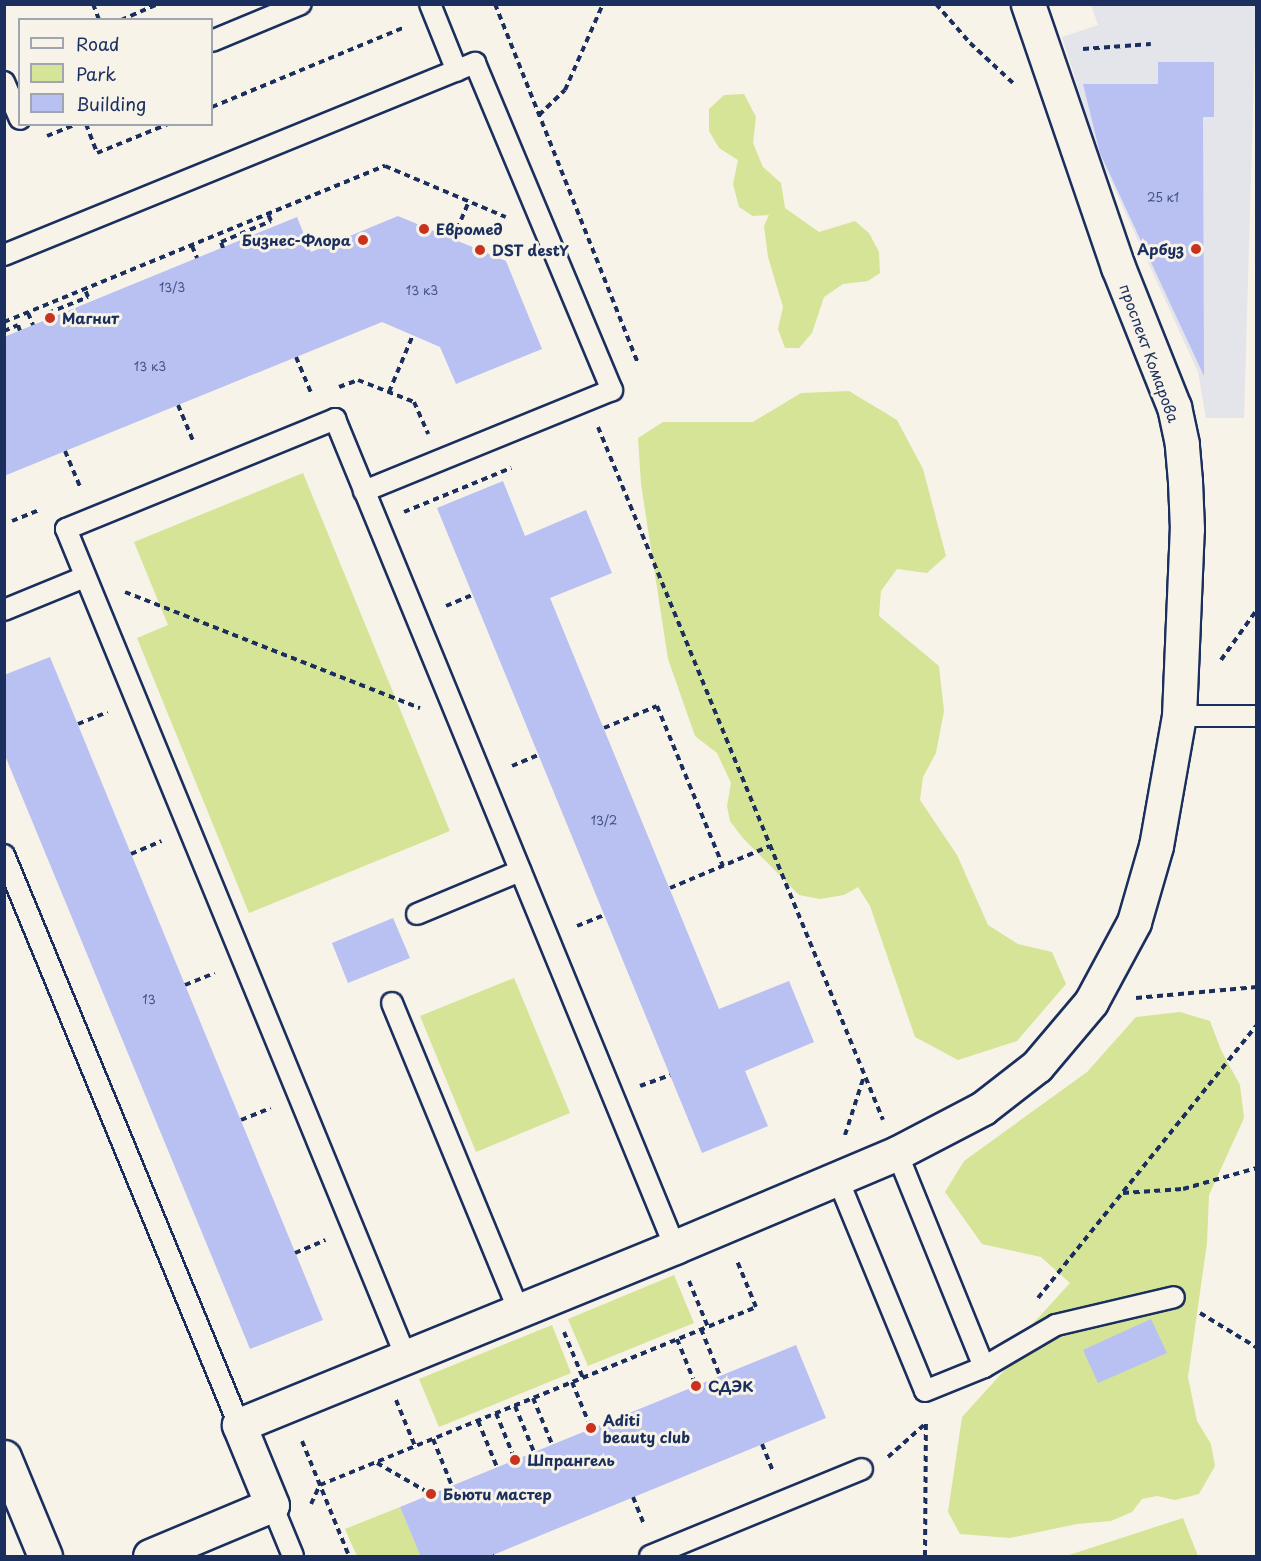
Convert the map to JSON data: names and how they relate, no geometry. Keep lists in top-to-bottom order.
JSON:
{
  "streets": {
    "street": ["проспект Комарова"]
  },
  "places": [
    "Евромед",
    "Бизнес-Флора",
    "Арбуз",
    "DST destY",
    "Магнит",
    "СДЭК",
    "Aditi beauty club",
    "Шпрангель",
    "Бьюти мастер"
  ],
  "house_numbers": [
    "25 к1",
    "13/3",
    "13 к3",
    "13 к3",
    "13/2",
    "13"
  ],
  "legend": ["Road", "Park", "Building"]
}
